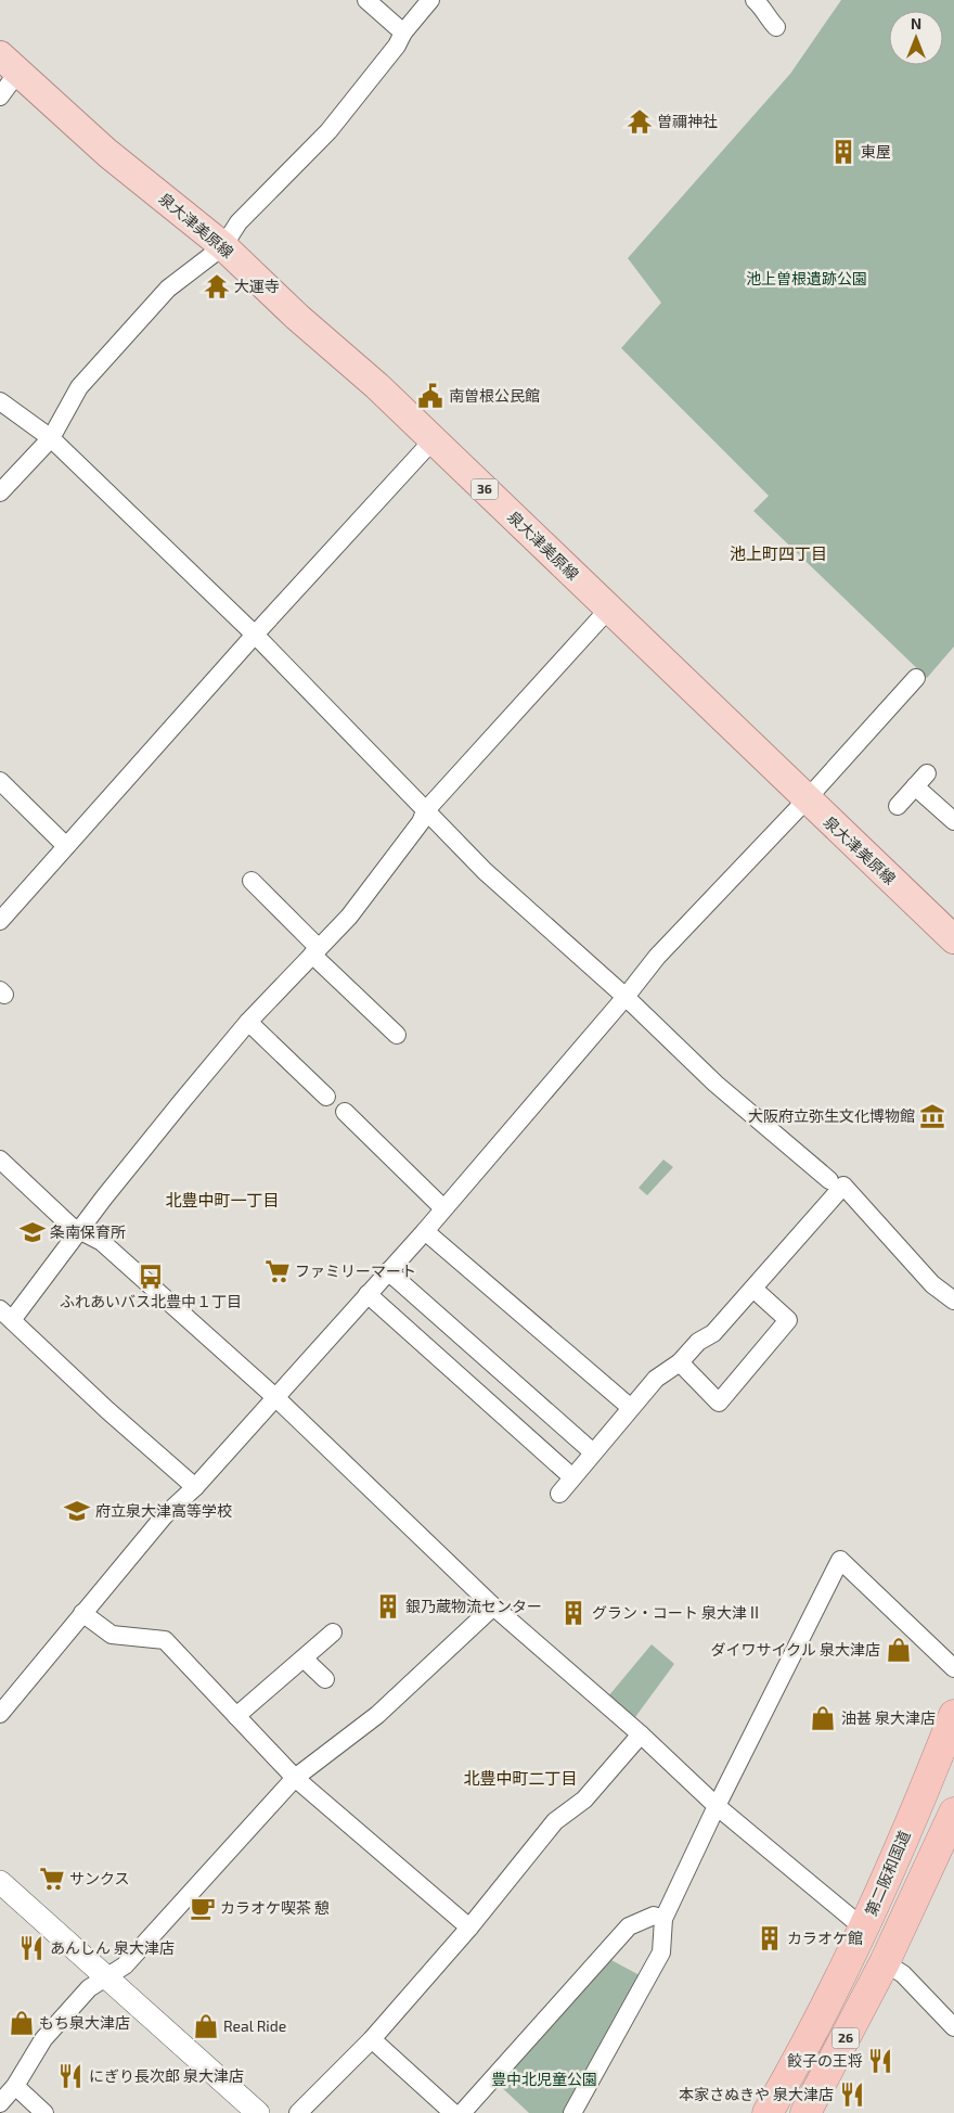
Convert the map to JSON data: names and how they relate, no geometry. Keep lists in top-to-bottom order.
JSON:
{
  "streets": {
    "highway": ["第二阪和国道", "26"],
    "main road": ["泉大津美原線", "36"]
  },
  "districts": ["池上町四丁目", "北豊中町一丁目", "北豊中町二丁目"],
  "parks": ["池上曽根遺跡公園", "豊中北児童公園"],
  "places": {
    "temple": ["曽禰神社", "大運寺"],
    "building": [
      "東屋",
      "銀乃蔵物流センター",
      "グラン・コート 泉大津Ⅱ",
      "カラオケ館"
    ],
    "public building": ["南曽根公民館"],
    "museum": ["大阪府立弥生文化博物館"],
    "school or university": ["条南保育所", "府立泉大津高等学校"],
    "supermarket": ["ファミリーマート", "サンクス"],
    "bus stop": ["ふれあいバス北豊中１丁目"],
    "shop": [
      "ダイワサイクル 泉大津店",
      "油甚 泉大津店",
      "もち泉大津店",
      "Real Ride"
    ],
    "cafe": ["カラオケ喫茶 憩"],
    "restaurant": [
      "あんしん 泉大津店",
      "餃子の王将",
      "にぎり長次郎 泉大津店",
      "本家さぬきや 泉大津店"
    ]
  },
  "north": "top"
}
